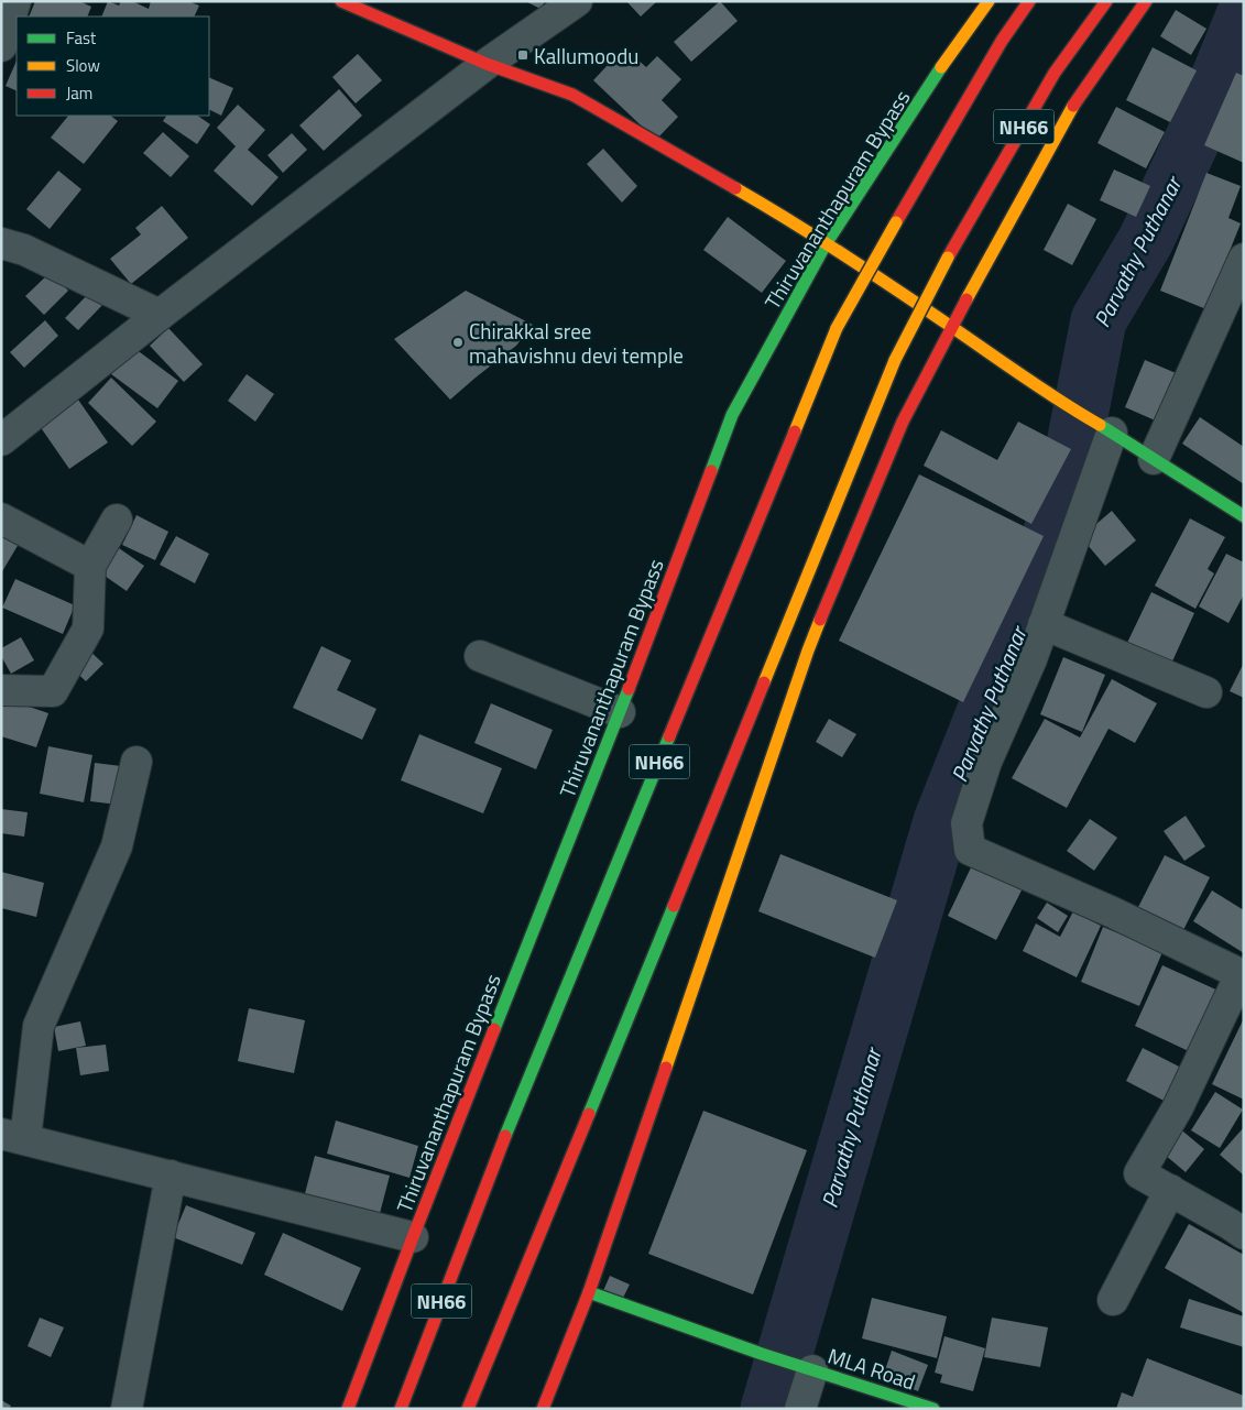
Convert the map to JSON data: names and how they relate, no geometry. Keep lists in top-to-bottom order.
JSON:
{
  "streets": {
    "main road": ["NH66", "Thiruvananthapuram Bypass", "MLA Road"]
  },
  "water": ["Parvathy Puthanar"],
  "places": {
    "transit": ["Kallumoodu"],
    "other": ["Chirakkal sree mahavishnu devi temple"]
  },
  "legend": ["Fast", "Slow", "Jam"]
}
